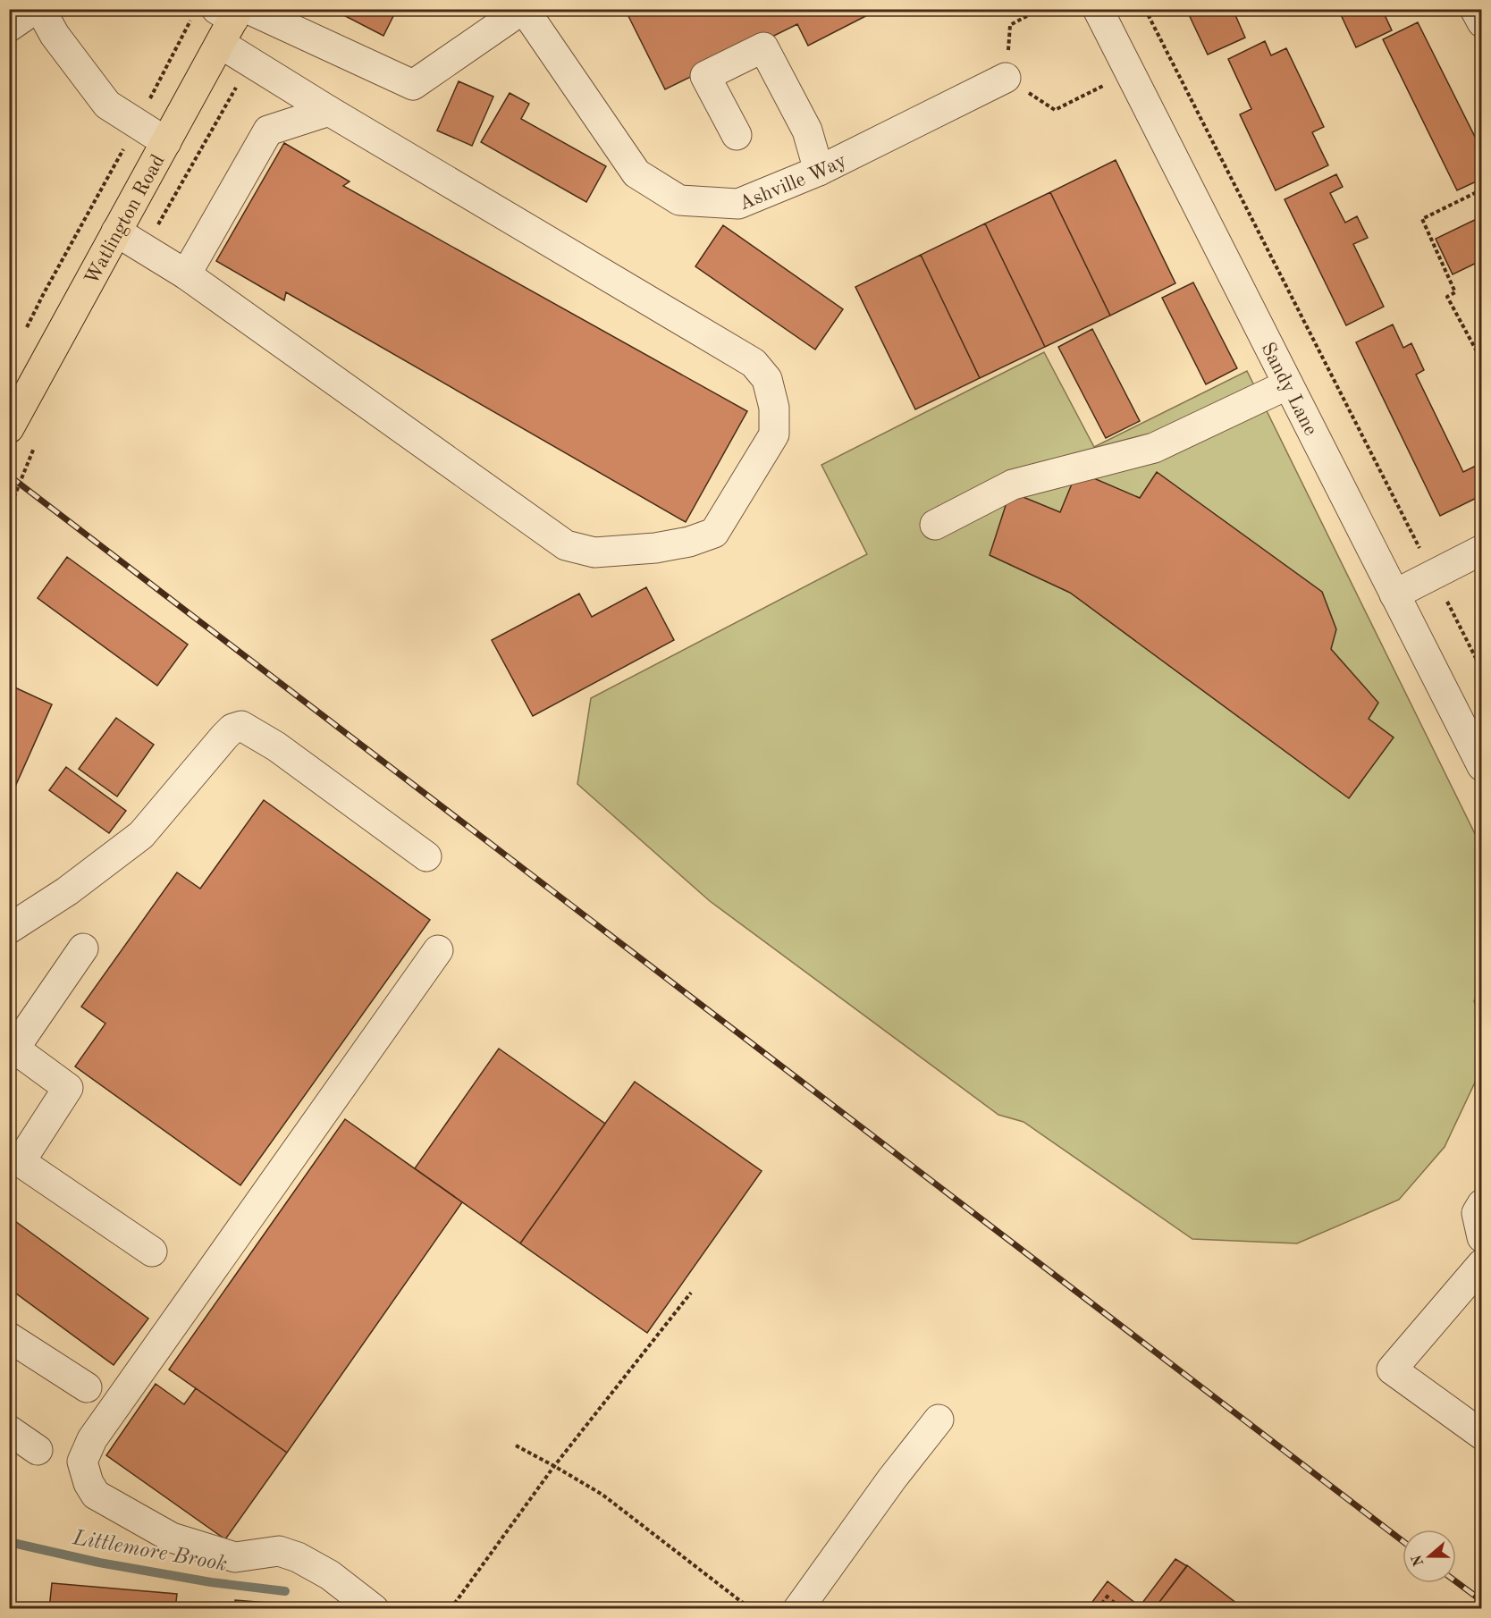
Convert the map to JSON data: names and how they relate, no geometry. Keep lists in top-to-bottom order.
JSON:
{
  "streets": {
    "main road": ["Watlington Road"],
    "street": ["Ashville Way", "Sandy Lane"]
  },
  "water": ["Littlemore Brook"],
  "north": "left"
}
